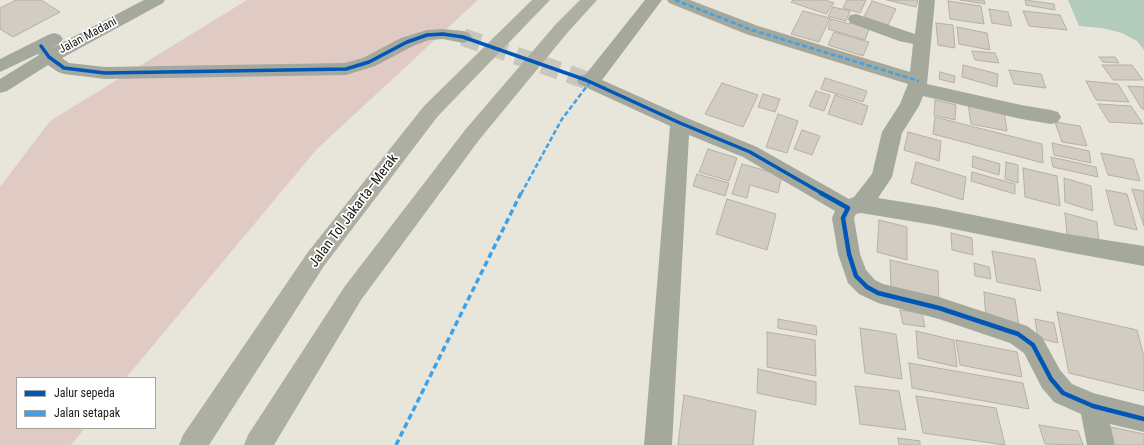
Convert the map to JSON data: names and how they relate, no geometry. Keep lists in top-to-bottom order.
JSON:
{
  "streets": {
    "highway": ["Jalan Tol Jakarta–Merak"],
    "street": ["Jalan Madani"]
  },
  "legend": ["Jalur sepeda", "Jalan setapak"]
}
